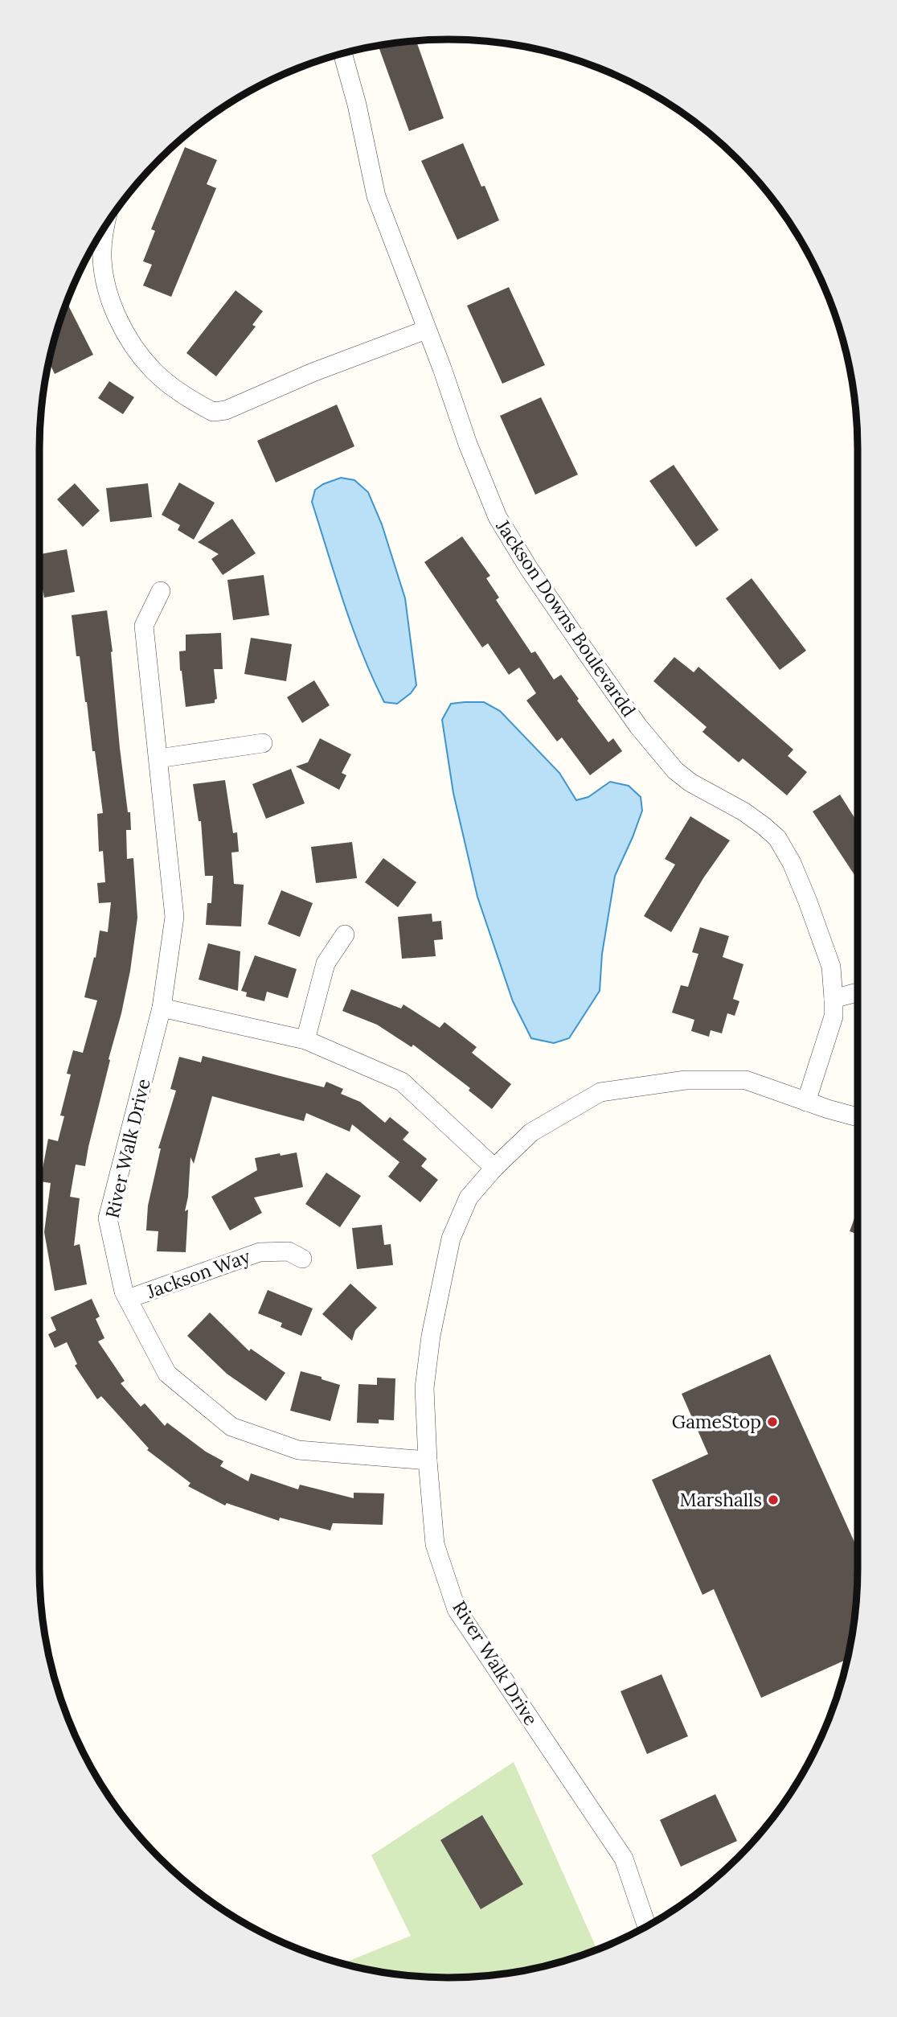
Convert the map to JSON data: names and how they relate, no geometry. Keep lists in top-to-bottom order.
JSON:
{
  "streets": {
    "street": ["Jackson Downs Boulevardd", "River Walk Drive", "Jackson Way"]
  },
  "crossings": [
    ["River Walk Drive", "Jackson Way"]
  ],
  "places": ["GameStop", "Marshalls"]
}
